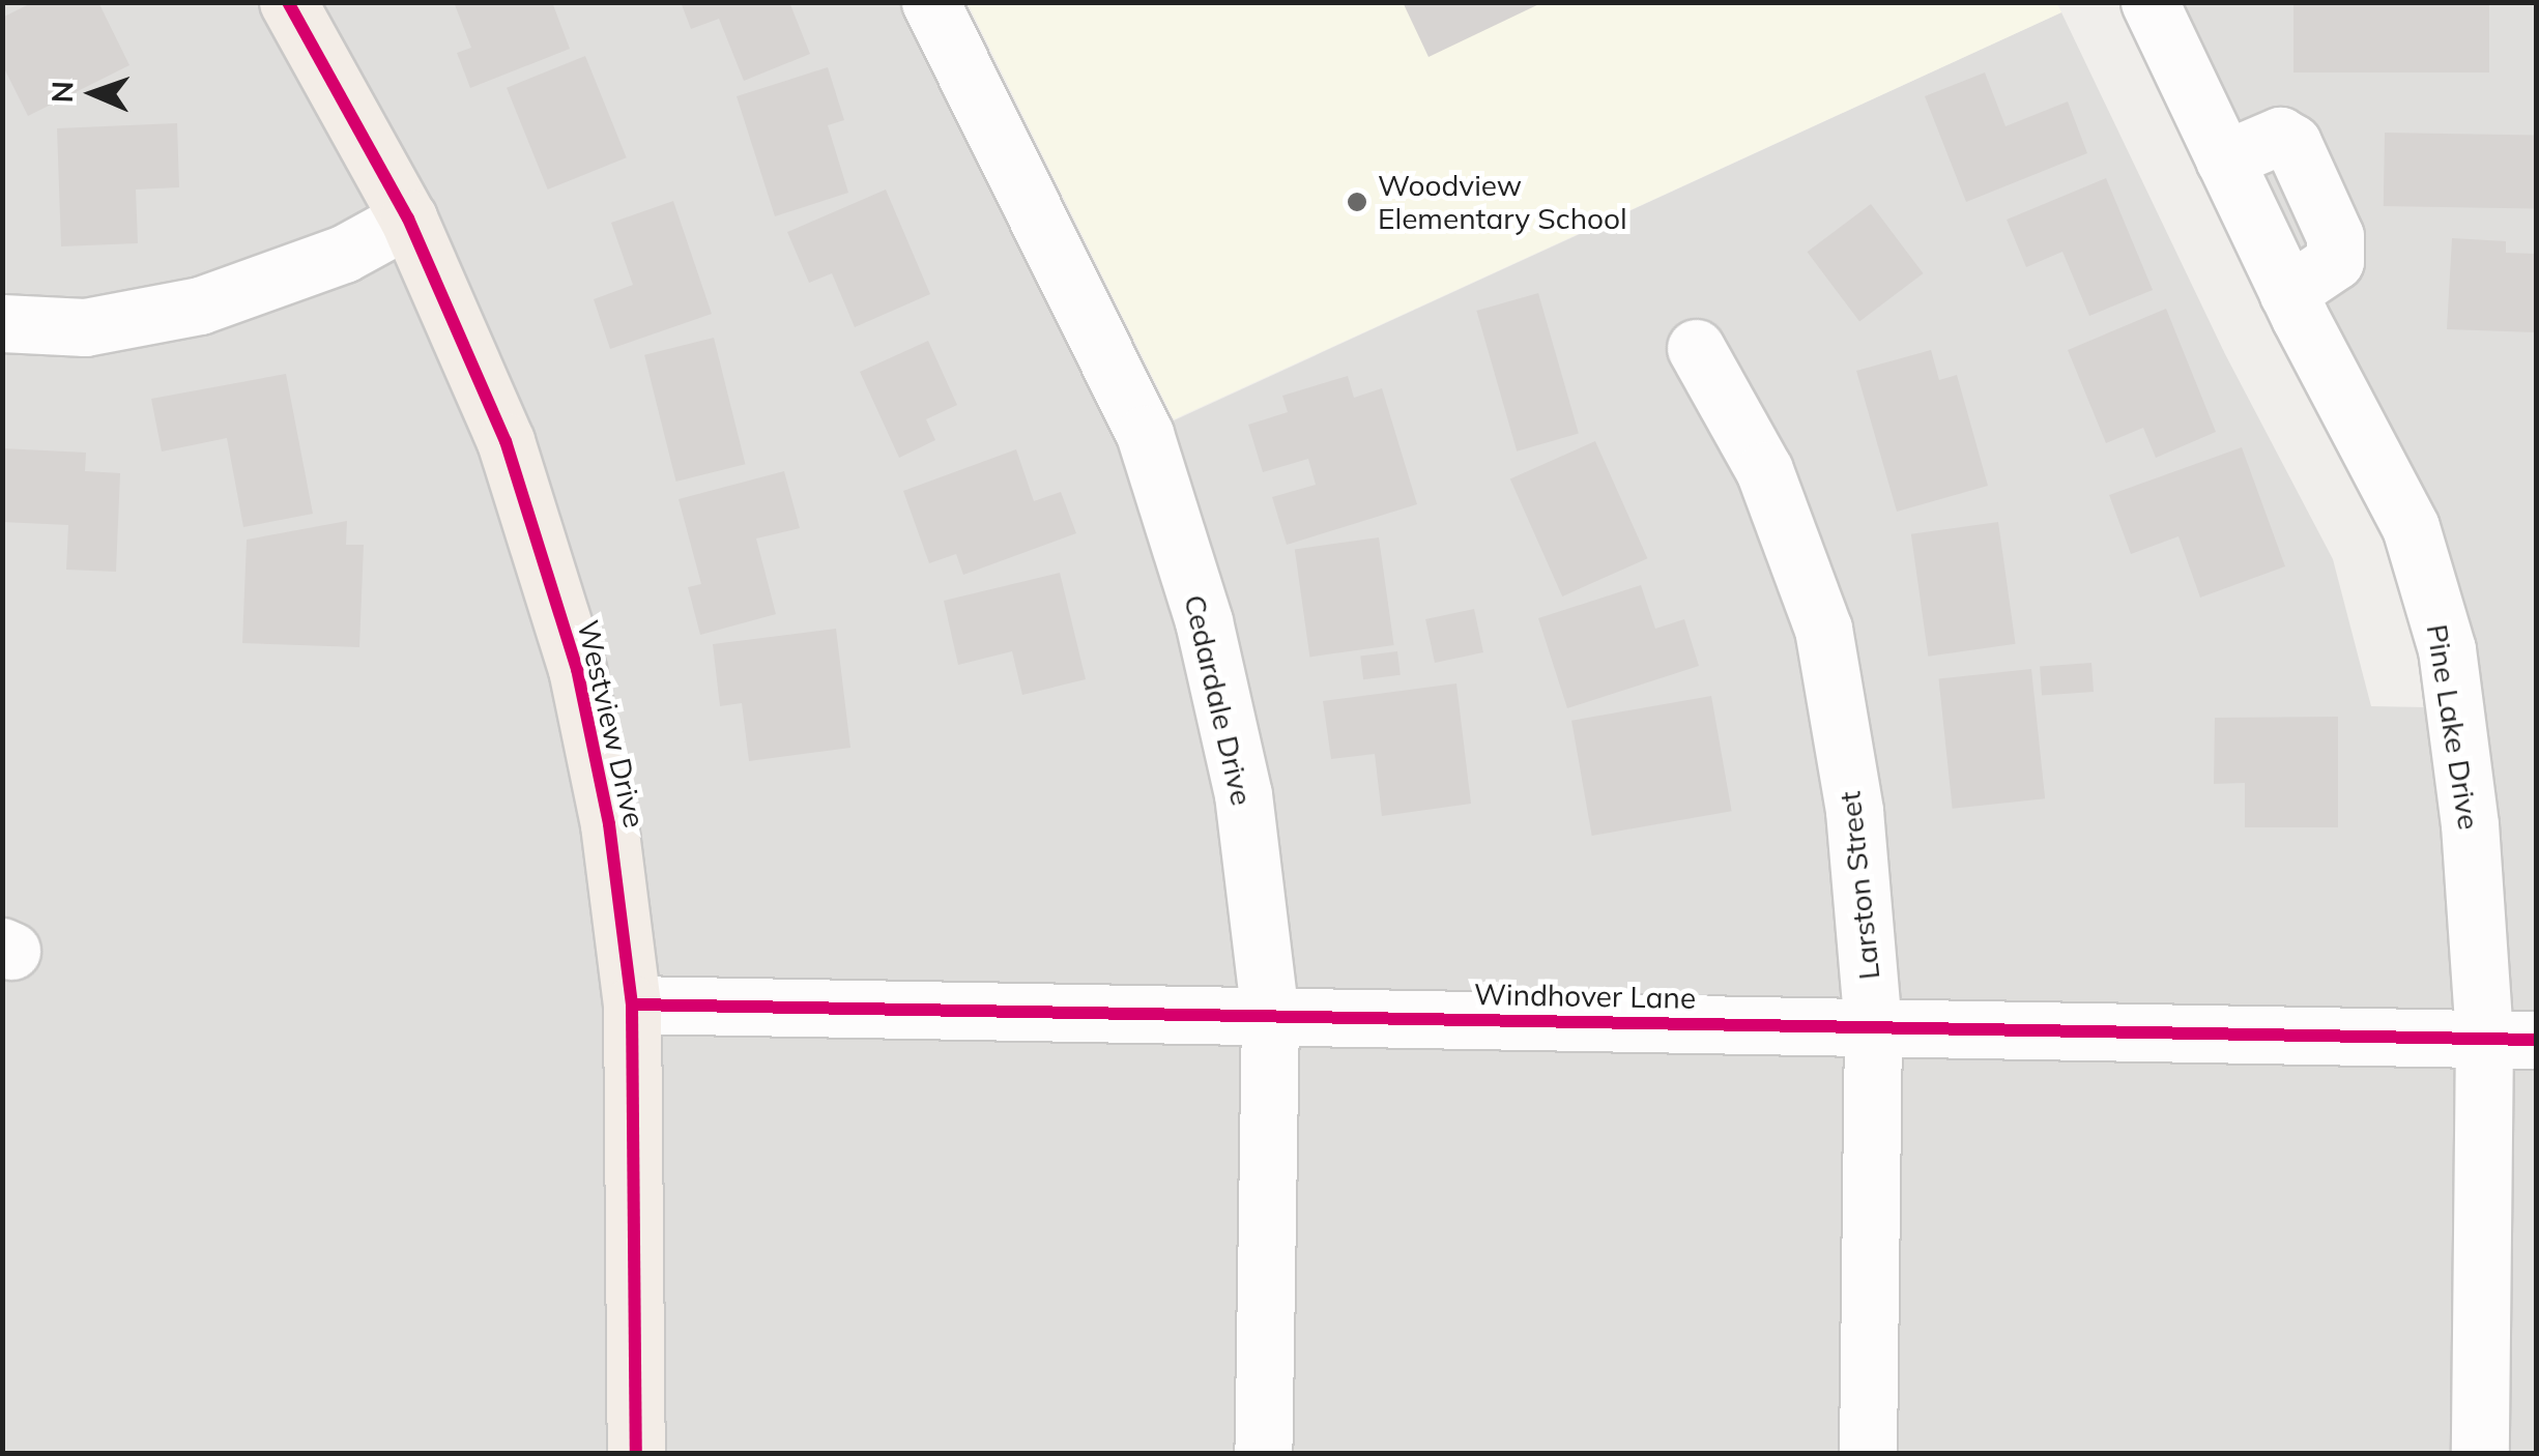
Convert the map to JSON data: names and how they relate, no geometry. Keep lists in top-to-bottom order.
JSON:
{
  "streets": {
    "main road": ["Westview Drive"],
    "street": [
      "Cedardale Drive",
      "Pine Lake Drive",
      "Larston Street",
      "Windhover Lane"
    ]
  },
  "crossings": [
    ["Cedardale Drive", "Windhover Lane"],
    ["Westview Drive", "Windhover Lane"],
    ["Pine Lake Drive", "Windhover Lane"],
    ["Larston Street", "Windhover Lane"]
  ],
  "places": ["Woodview Elementary School"],
  "north": "left"
}
